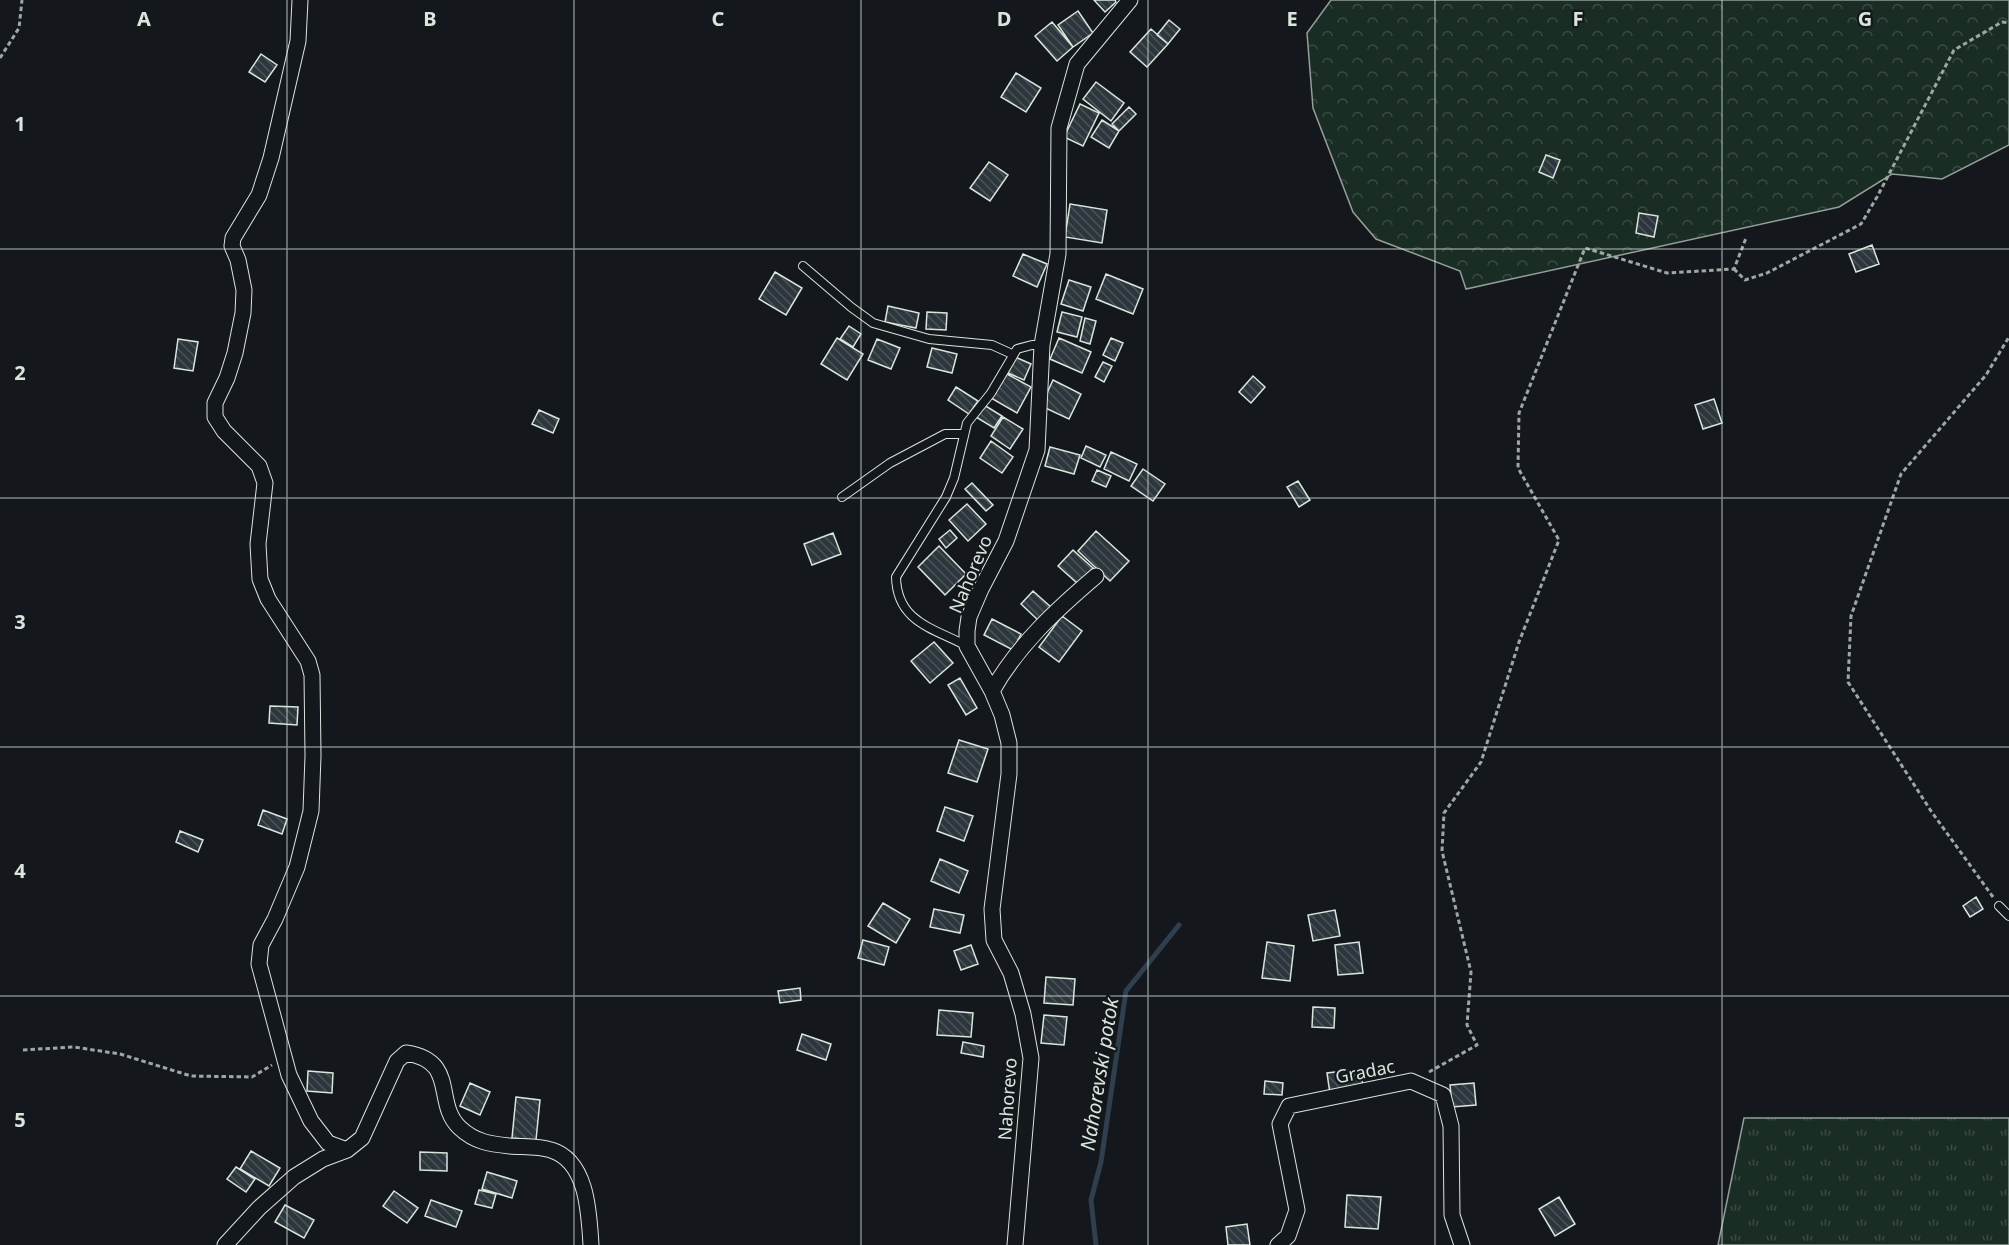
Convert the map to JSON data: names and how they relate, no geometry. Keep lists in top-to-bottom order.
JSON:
{
  "streets": {
    "street": ["Nahorevo", "Gradac"]
  },
  "water": ["Nahorevski potok"],
  "grid": {
    "columns": [
      "A",
      "B",
      "C",
      "D",
      "E",
      "F",
      "G"
    ],
    "rows": [
      "1",
      "2",
      "3",
      "4",
      "5"
    ]
  }
}
